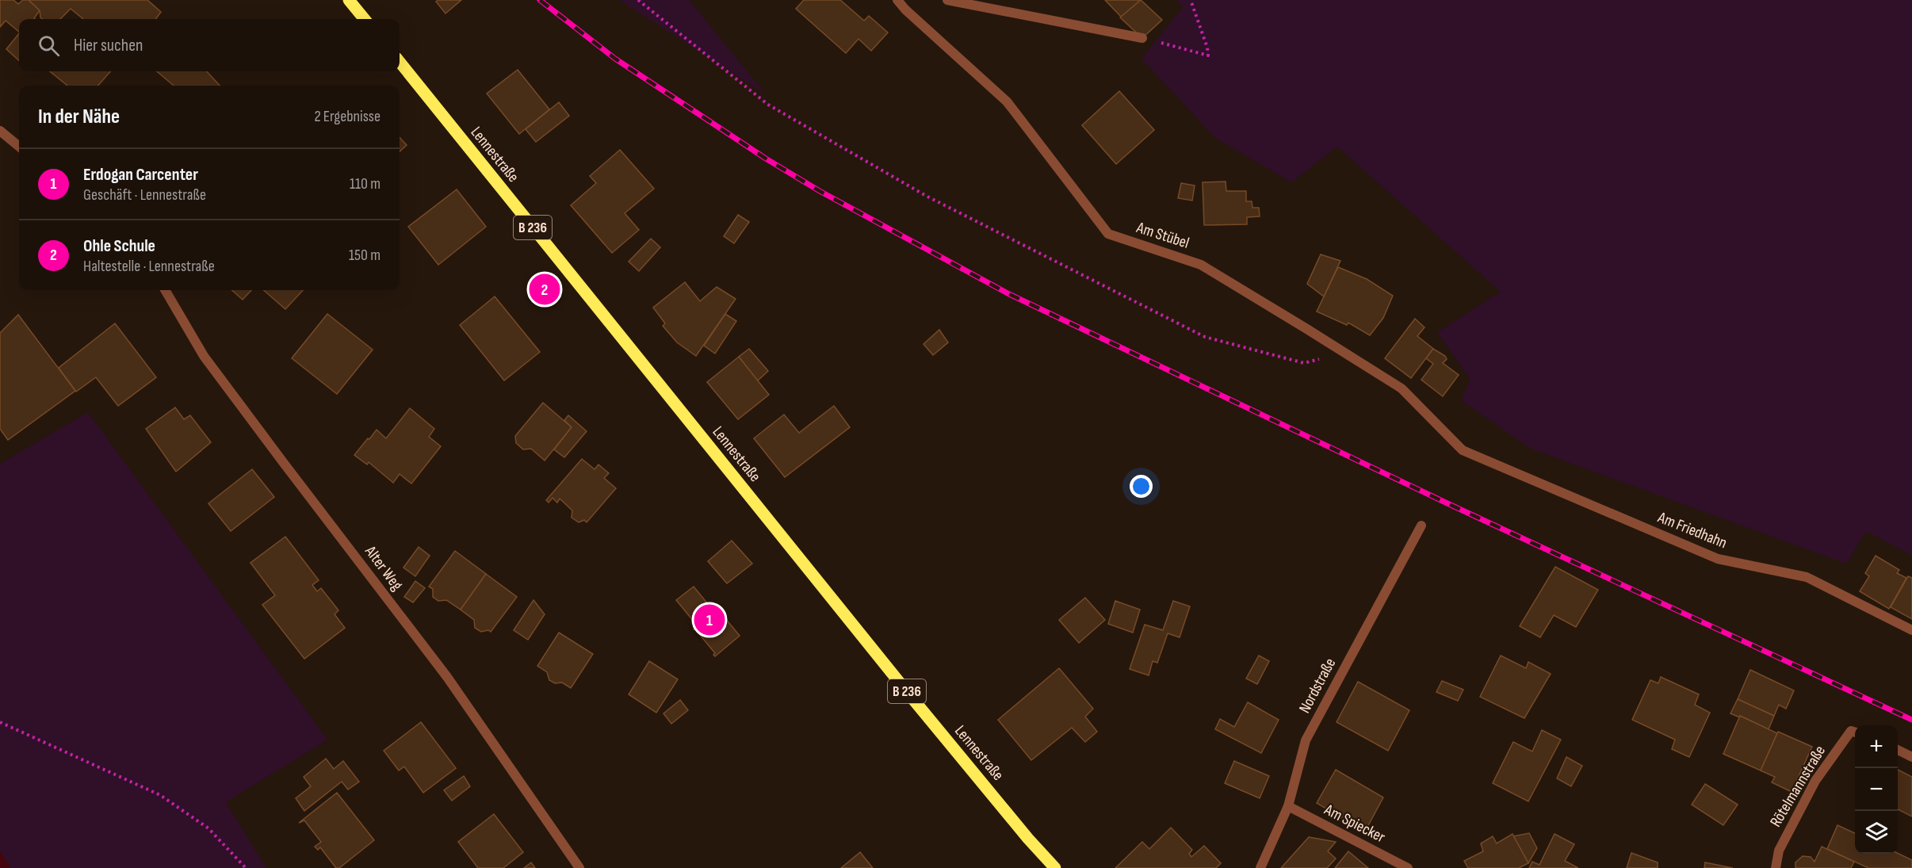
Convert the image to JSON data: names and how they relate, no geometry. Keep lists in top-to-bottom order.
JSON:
{
  "streets": {
    "main road": ["Lennestraße", "B 236"],
    "street": [
      "Am Stübel",
      "Am Friedhahn",
      "Alter Weg",
      "Nordstraße",
      "Rötelmannstraße",
      "Am Spiecker"
    ]
  },
  "crossings": [
    ["Am Stübel", "Am Friedhahn"],
    ["Nordstraße", "Am Spiecker"]
  ],
  "page": {
    "search": "Hier suchen",
    "heading": ["In der Nähe", "2 Ergebnisse"],
    "list": [
      {
        "mark": "1",
        "name": "Erdogan Carcenter",
        "note": "Geschäft · Lennestraße",
        "value": "110 m"
      },
      {
        "mark": "2",
        "name": "Ohle Schule",
        "note": "Haltestelle · Lennestraße",
        "value": "150 m"
      }
    ],
    "pins": ["2", "1"],
    "map_buttons": ["+", "−"]
  }
}
